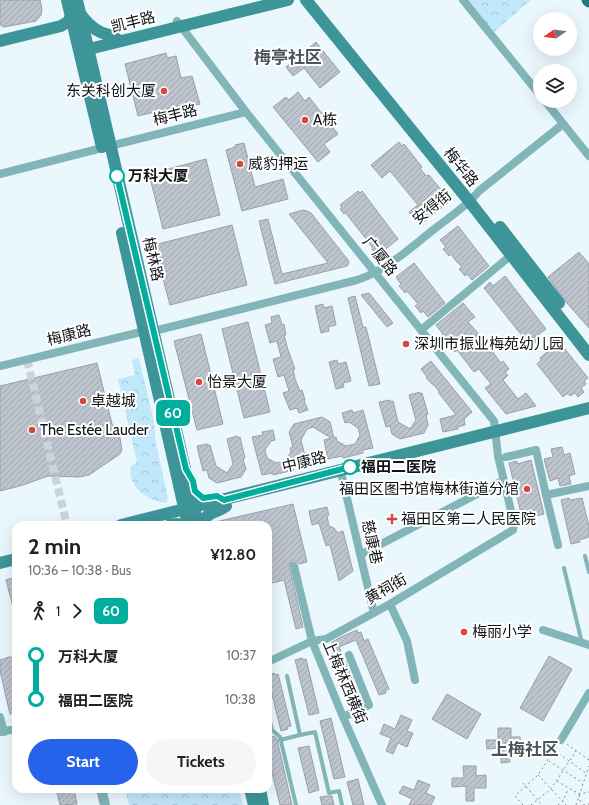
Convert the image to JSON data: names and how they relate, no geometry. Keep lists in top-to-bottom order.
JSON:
{
  "streets": {
    "main road": [
      "凯丰路",
      "梅华路",
      "梅林路",
      "中康路"
    ],
    "street": [
      "梅丰路",
      "安得街",
      "广厦路",
      "梅康路",
      "慈康巷",
      "黄祠街",
      "上梅林西横街"
    ]
  },
  "crossings": [
    ["凯丰路", "广厦路"],
    ["凯丰路", "梅林路"],
    ["梅丰路", "广厦路"],
    ["梅丰路", "梅林路"],
    ["梅华路", "安得街"],
    ["安得街", "广厦路"],
    ["安得街", "梅林路"],
    ["安得街", "梅康路"],
    ["广厦路", "中康路"],
    ["广厦路", "黄祠街"],
    ["梅林路", "梅康路"],
    ["梅林路", "中康路"],
    ["中康路", "慈康巷"],
    ["慈康巷", "黄祠街"],
    ["黄祠街", "上梅林西横街"]
  ],
  "districts": ["梅亭社区", "上梅社区"],
  "places": {
    "other": [
      "东关科创大厦",
      "A栋",
      "威豹押运",
      "万科大厦",
      "深圳市振业梅苑幼儿园",
      "怡景大厦",
      "卓越城",
      "The Estée Lauder",
      "福田二医院",
      "福田区图书馆梅林街道分馆",
      "梅丽小学"
    ],
    "health": ["福田区第二人民医院"]
  },
  "lines": ["bus line 60"],
  "north": "left",
  "page": {
    "on_map": "60",
    "heading": ["2 min", "10:36 – 10:38 · Bus", "¥12.80"],
    "legs": ["1", "60"],
    "list": [
      {
        "name": "万科大厦",
        "value": "10:37"
      },
      {
        "name": "福田二医院",
        "value": "10:38"
      }
    ],
    "buttons": ["Start", "Tickets"]
  }
}
